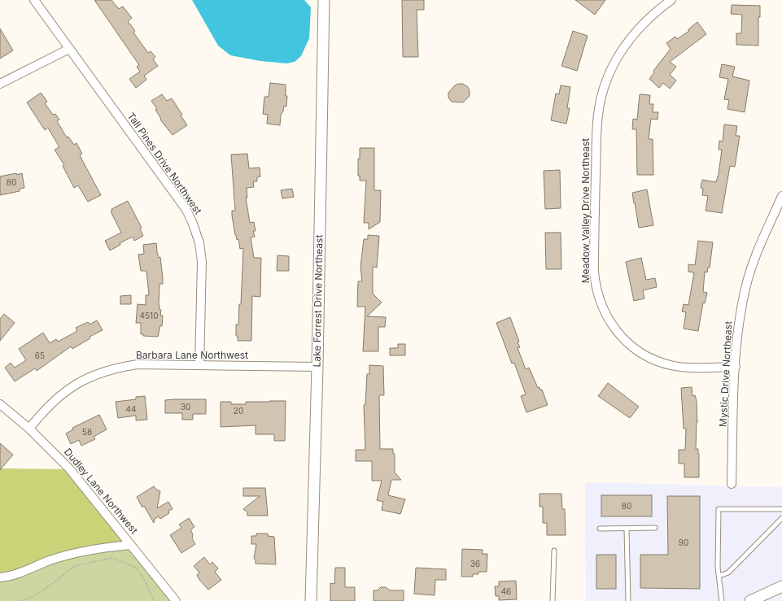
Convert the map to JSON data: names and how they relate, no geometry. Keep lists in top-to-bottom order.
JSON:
{
  "streets": {
    "street": [
      "Tall Pines Drive Northwest",
      "Meadow Valley Drive Northeast",
      "Lake Forrest Drive Northeast",
      "Barbara Lane Northwest",
      "Mystic Drive Northeast",
      "Dudley Lane Northwest"
    ]
  },
  "crossings": [
    ["Tall Pines Drive Northwest", "Barbara Lane Northwest"],
    ["Meadow Valley Drive Northeast", "Mystic Drive Northeast"],
    ["Lake Forrest Drive Northeast", "Barbara Lane Northwest"],
    ["Barbara Lane Northwest", "Dudley Lane Northwest"]
  ],
  "house_numbers": [
    "80",
    "4510",
    "65",
    "30",
    "44",
    "20",
    "58",
    "80",
    "90",
    "36",
    "46"
  ]
}
